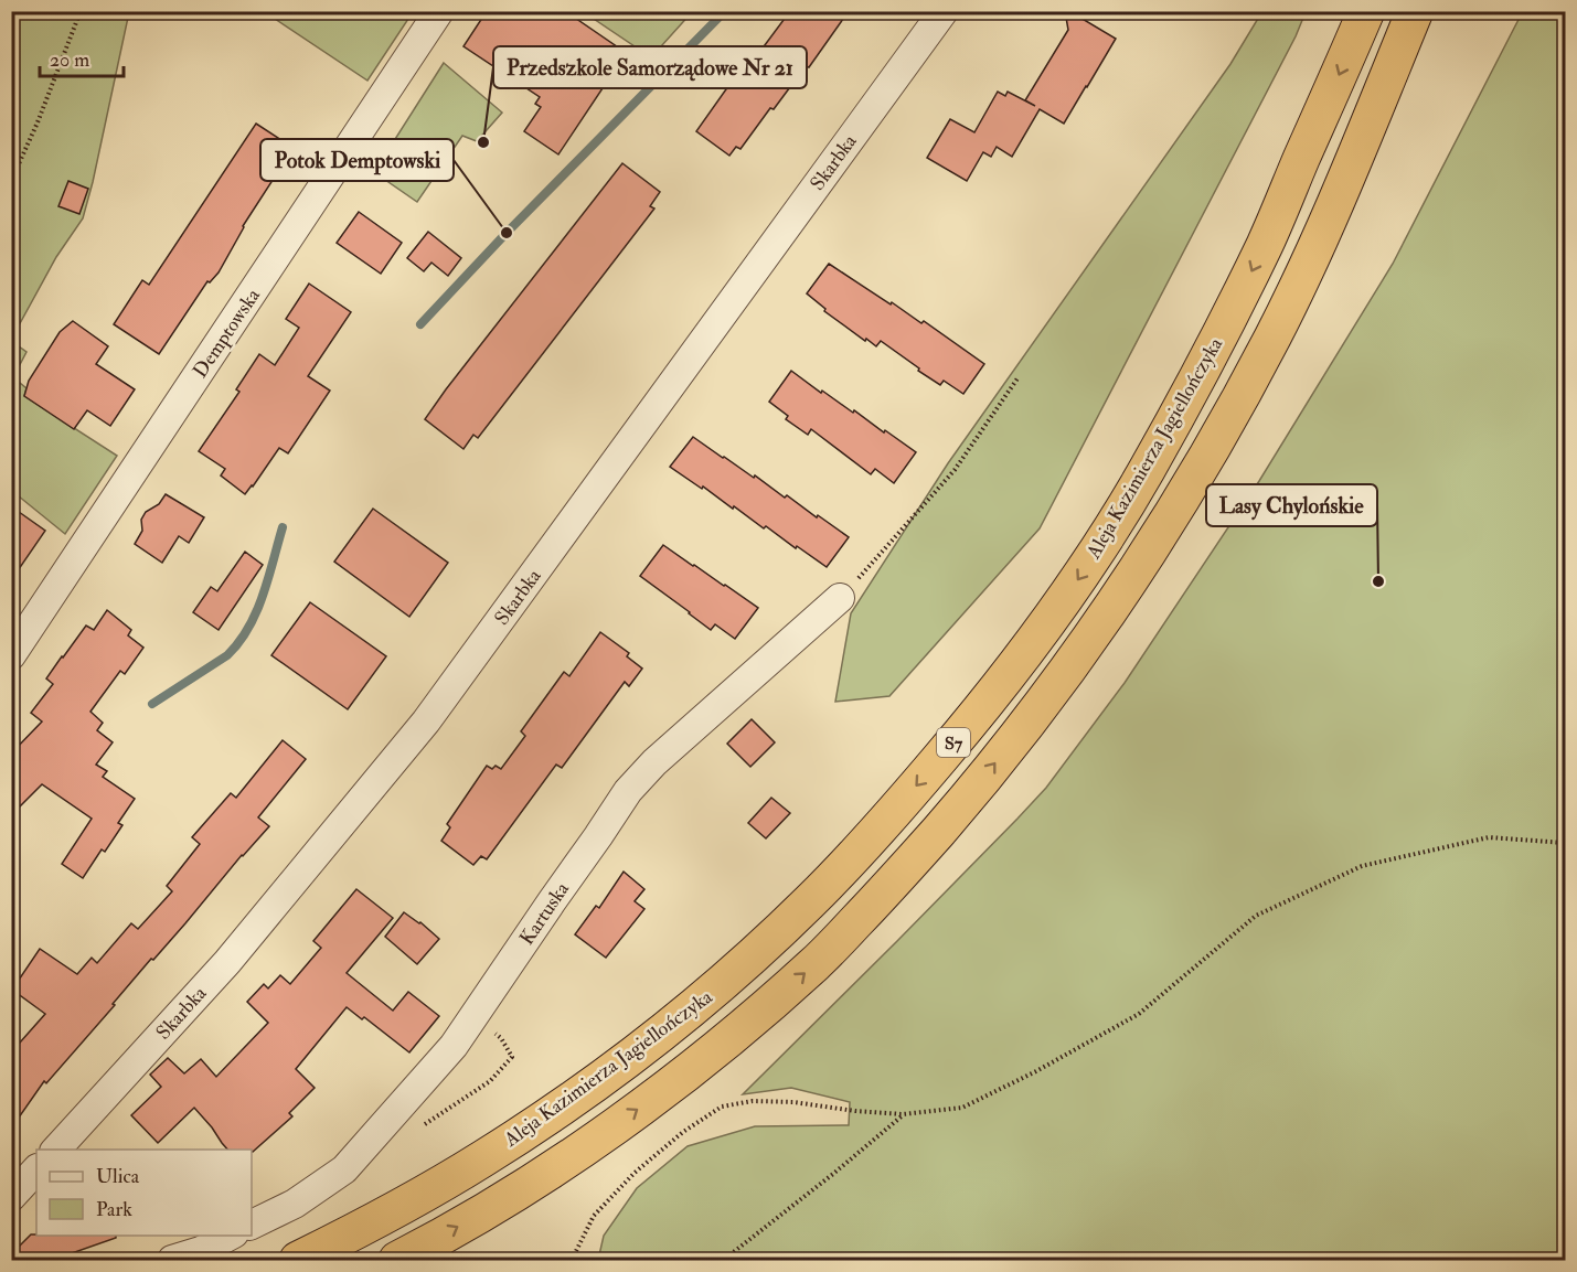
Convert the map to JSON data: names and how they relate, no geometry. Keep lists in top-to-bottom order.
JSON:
{
  "streets": {
    "highway": ["Aleja Kazimierza Jagiellończyka", "S7"],
    "street": ["Skarbka", "Demptowska", "Kartuska"]
  },
  "places": ["Przedszkole Samorządowe Nr 21", "Potok Demptowski", "Lasy Chylońskie"],
  "legend": ["Ulica", "Park"],
  "scale_bar": "20 m"
}
